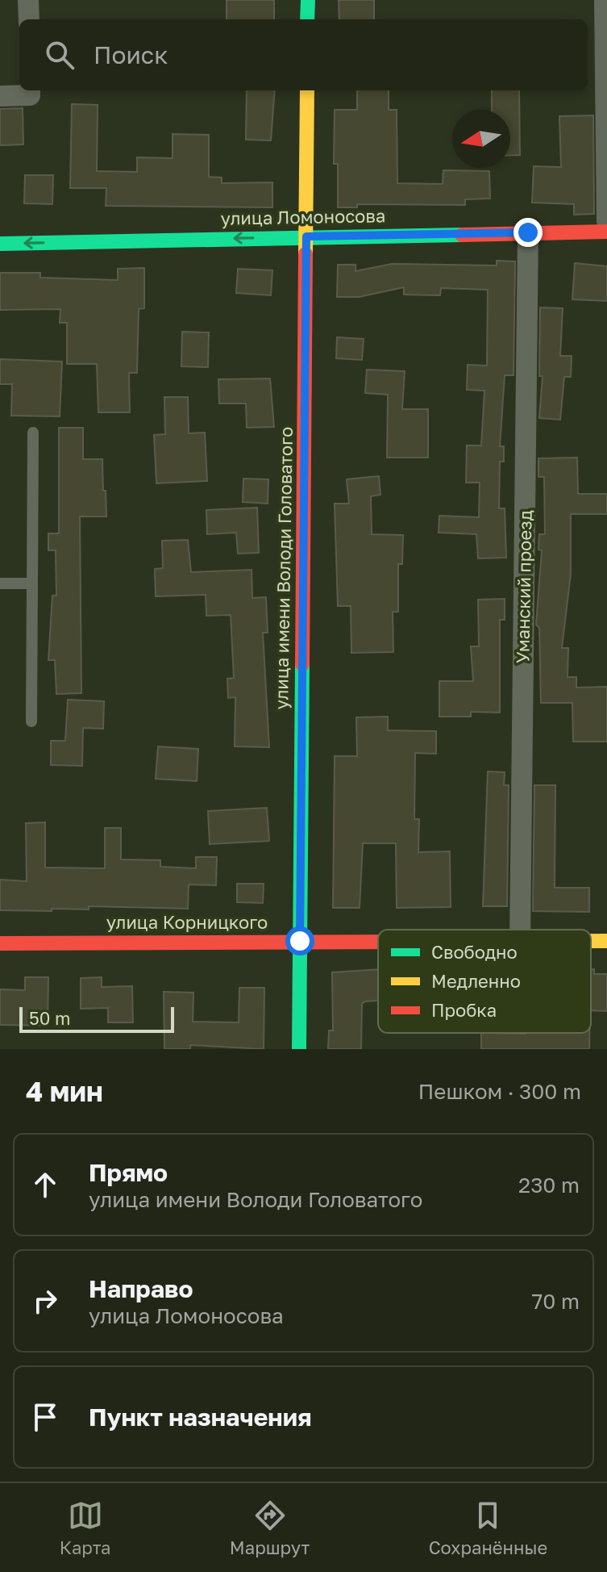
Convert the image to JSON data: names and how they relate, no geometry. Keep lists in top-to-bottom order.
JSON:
{
  "streets": {
    "street": [
      "улица Ломоносова",
      "улица имени Володи Головатого",
      "Уманский проезд",
      "улица Корницкого"
    ]
  },
  "crossings": [
    ["улица Ломоносова", "улица имени Володи Головатого"],
    ["улица Ломоносова", "Уманский проезд"],
    ["улица имени Володи Головатого", "улица Корницкого"]
  ],
  "one_way": ["улица Ломоносова"],
  "legend": ["Свободно", "Медленно", "Пробка"],
  "scale_bar": "50 m",
  "north": "left",
  "page": {
    "search": "Поиск",
    "scale": "50 m",
    "heading": ["4 мин", "Пешком · 300 m"],
    "list": [
      ["Прямо", "улица имени Володи Головатого", "230 m"],
      ["Направо", "улица Ломоносова", "70 m"],
      "Пункт назначения"
    ],
    "nav": ["Карта", "Маршрут", "Сохранённые"]
  }
}
